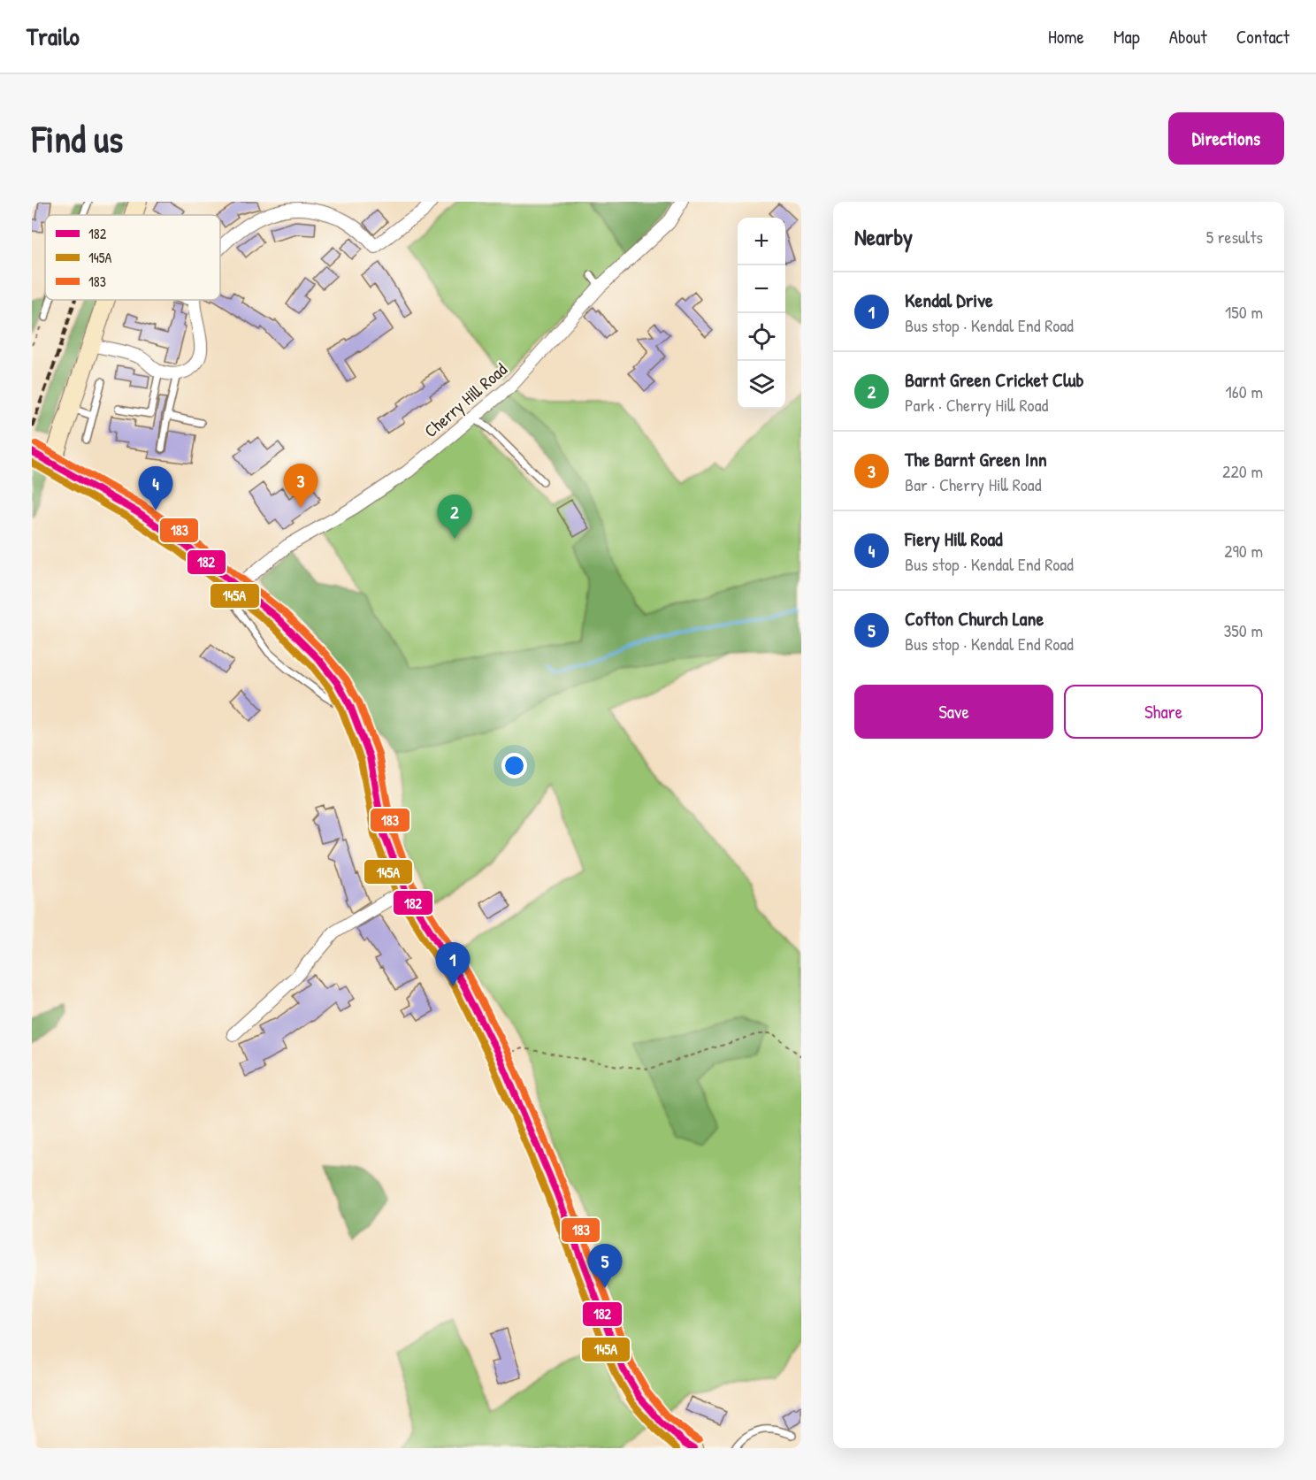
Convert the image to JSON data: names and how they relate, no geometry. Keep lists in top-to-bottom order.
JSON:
{
  "streets": {
    "street": ["Cherry Hill Road"]
  },
  "lines": ["transit line 183", "transit line 182", "transit line 145A"],
  "legend": ["182", "145A", "183"],
  "page": {
    "header": "Trailo",
    "nav": [
      "Home",
      "Map",
      "About",
      "Contact"
    ],
    "buttons": [
      "Directions",
      ["Save", "Share"]
    ],
    "title": "Find us",
    "heading": ["Nearby", "5 results"],
    "map_buttons": ["+", "−"],
    "list": [
      {
        "mark": "1",
        "name": "Kendal Drive",
        "note": "Bus stop · Kendal End Road",
        "value": "150 m"
      },
      {
        "mark": "2",
        "name": "Barnt Green Cricket Club",
        "note": "Park · Cherry Hill Road",
        "value": "160 m"
      },
      {
        "mark": "3",
        "name": "The Barnt Green Inn",
        "note": "Bar · Cherry Hill Road",
        "value": "220 m"
      },
      {
        "mark": "4",
        "name": "Fiery Hill Road",
        "note": "Bus stop · Kendal End Road",
        "value": "290 m"
      },
      {
        "mark": "5",
        "name": "Cofton Church Lane",
        "note": "Bus stop · Kendal End Road",
        "value": "350 m"
      }
    ],
    "pins": [
      "3",
      "4",
      "2",
      "1",
      "5"
    ]
  }
}
